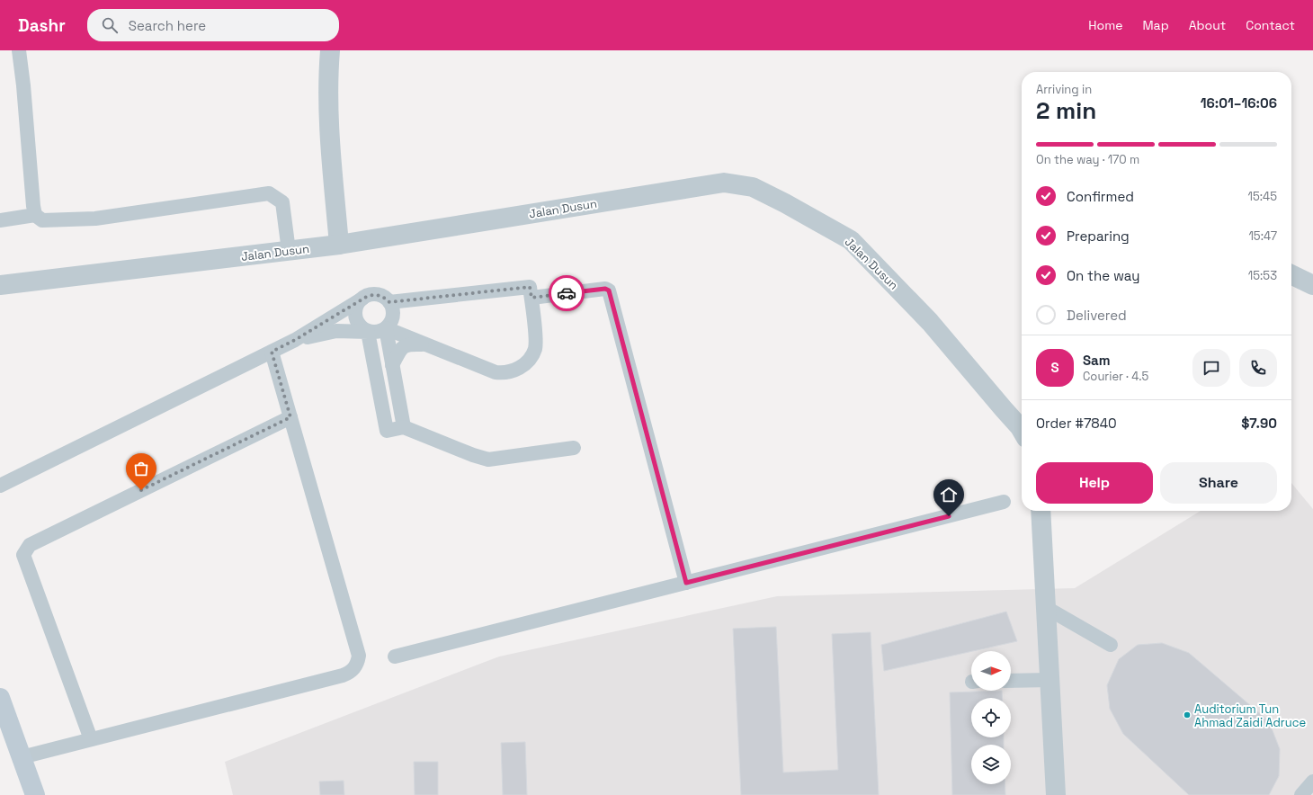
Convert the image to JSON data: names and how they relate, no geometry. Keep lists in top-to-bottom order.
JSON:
{
  "streets": {
    "street": ["Jalan Dusun"]
  },
  "places": ["Auditorium Tun Ahmad Zaidi Adruce"],
  "north": "right",
  "page": {
    "header": "Dashr",
    "search": "Search here",
    "nav": [
      "Home",
      "Map",
      "About",
      "Contact"
    ],
    "heading": ["2 min", "Arriving in", "16:01–16:06"],
    "panel": [
      "Sam",
      "Courier · 4.5",
      "Order #7840",
      "$7.90"
    ],
    "bar": "On the way · 170 m",
    "list": [
      ["Confirmed", "15:45"],
      ["Preparing", "15:47"],
      ["On the way", "15:53"],
      "Delivered"
    ],
    "round": "S",
    "buttons": ["Help", "Share"]
  }
}
